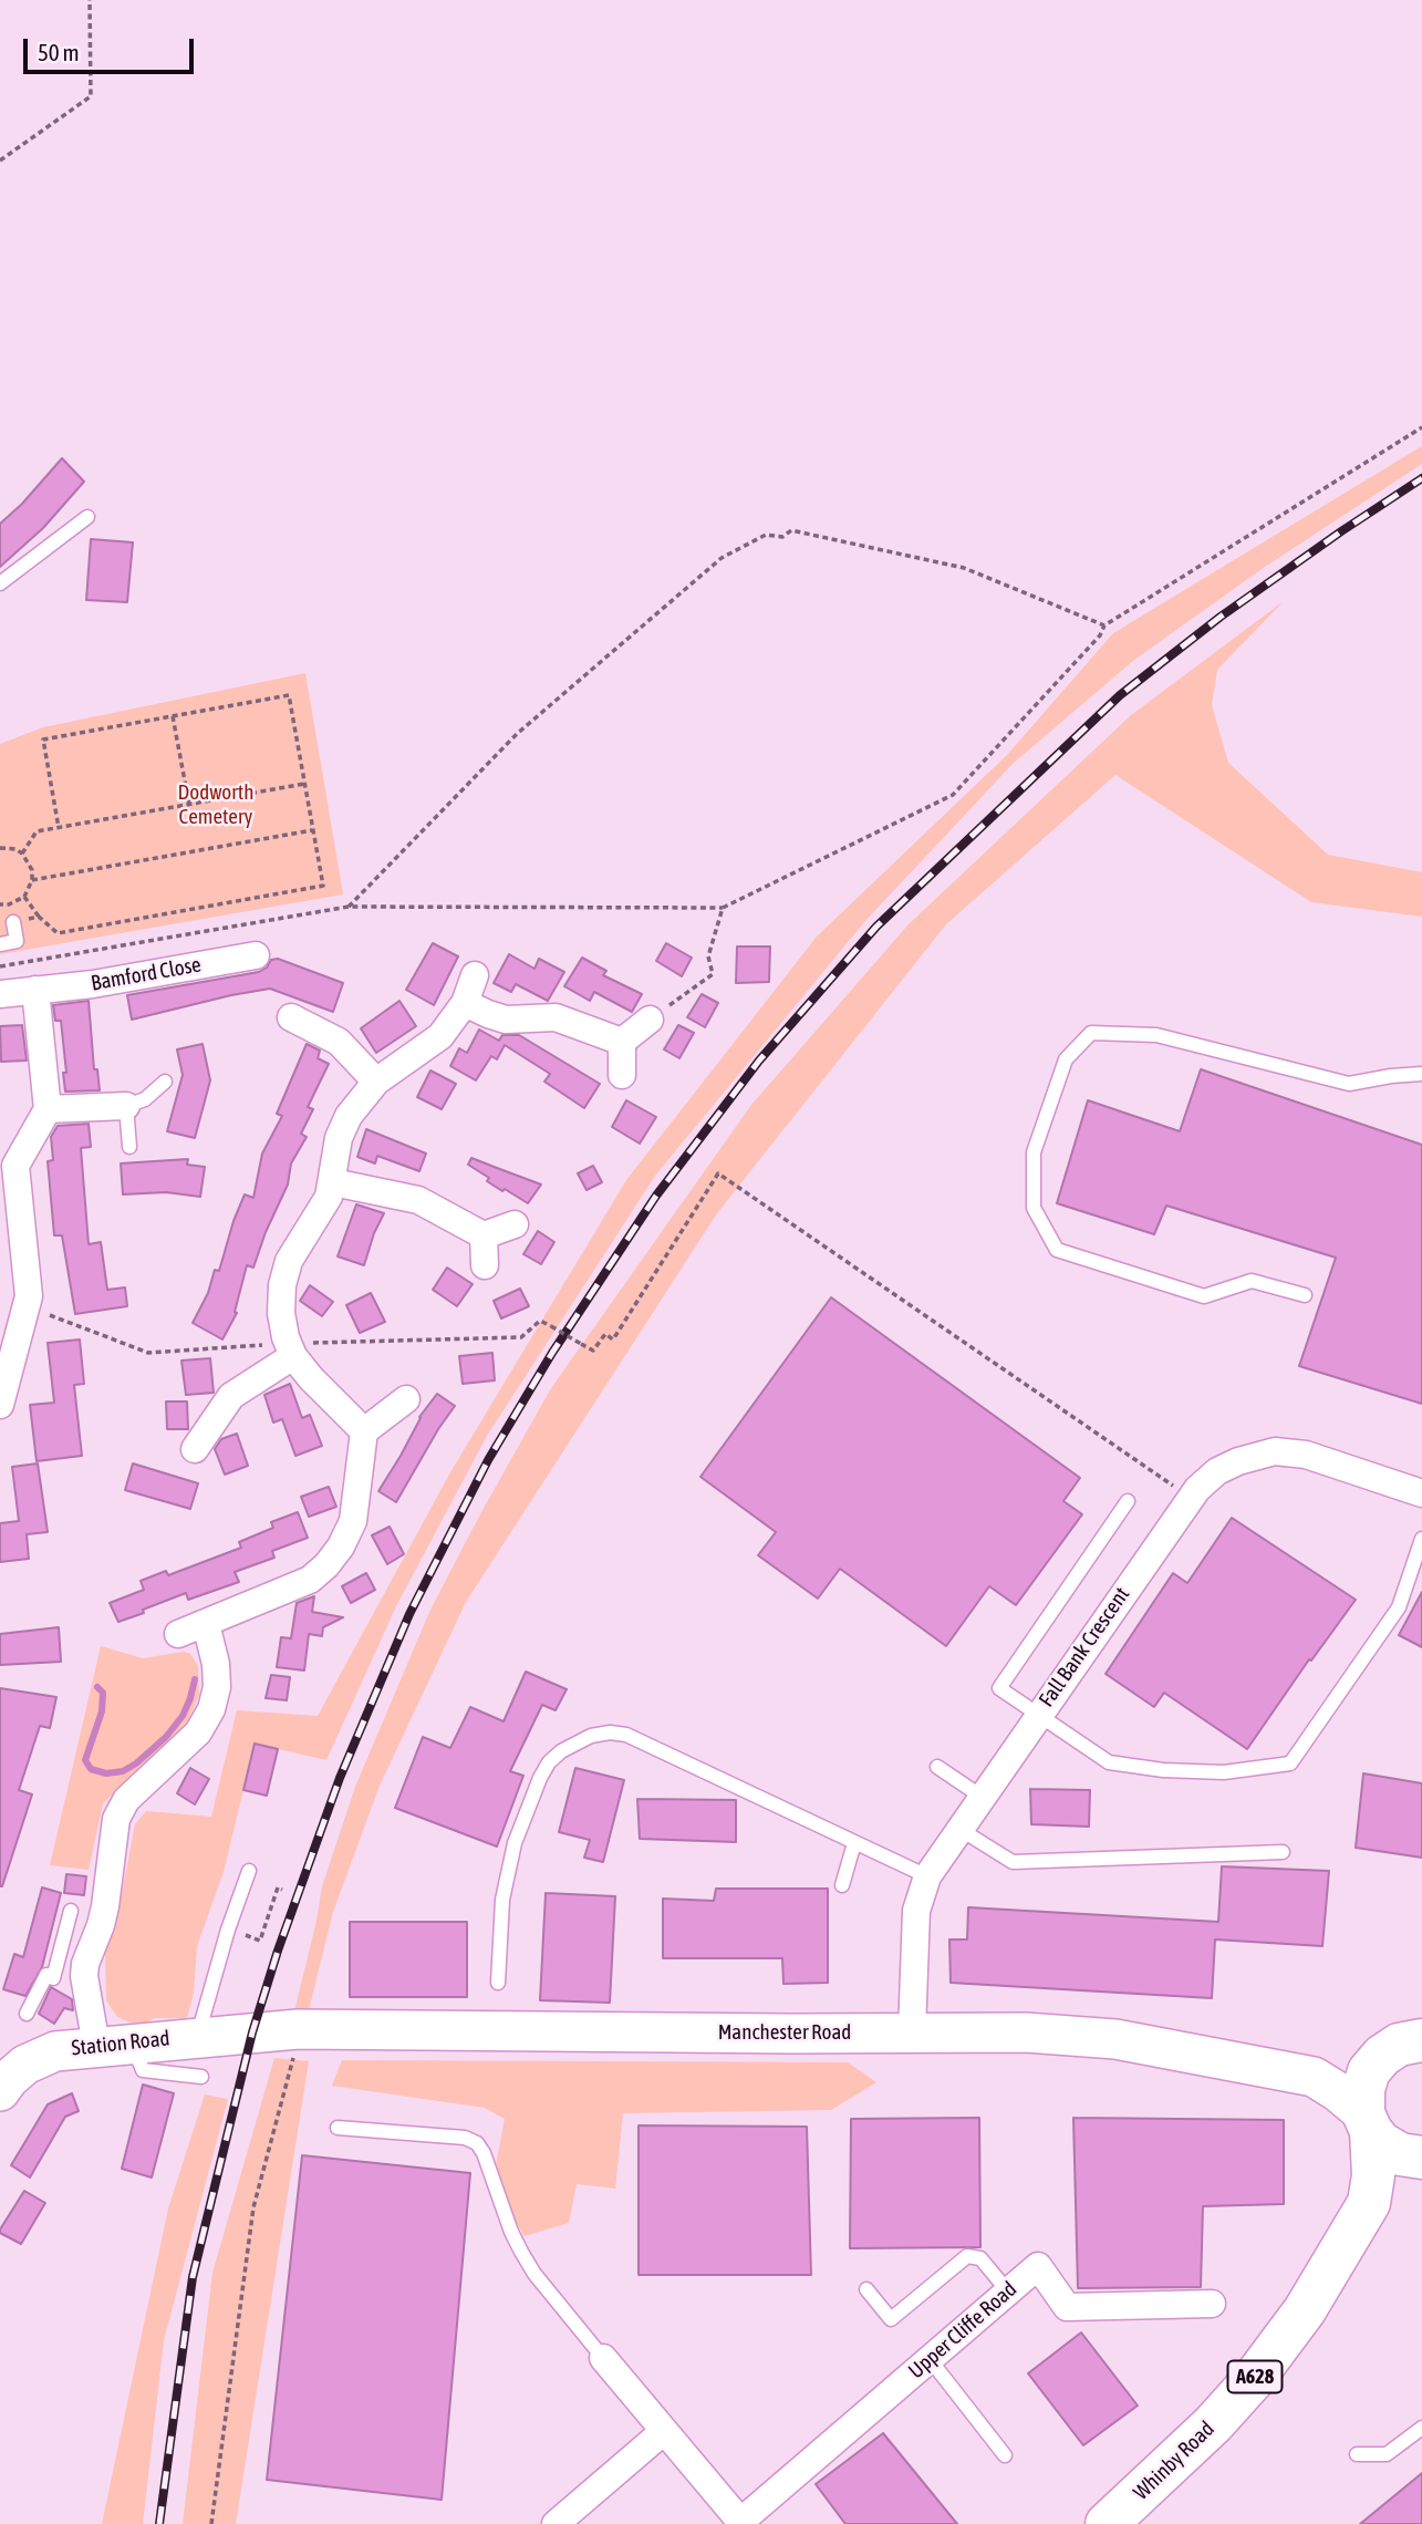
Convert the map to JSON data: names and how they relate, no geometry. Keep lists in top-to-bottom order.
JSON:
{
  "streets": {
    "highway": ["Manchester Road", "A628", "Whinby Road"],
    "main road": ["Station Road"],
    "street": ["Bamford Close", "Fall Bank Crescent", "Upper Cliffe Road"]
  },
  "crossings": [
    ["Fall Bank Crescent", "Manchester Road"],
    ["Manchester Road", "Station Road"],
    ["Manchester Road", "Whinby Road"]
  ],
  "parks": ["Dodworth Cemetery"],
  "scale_bar": "50 m"
}
